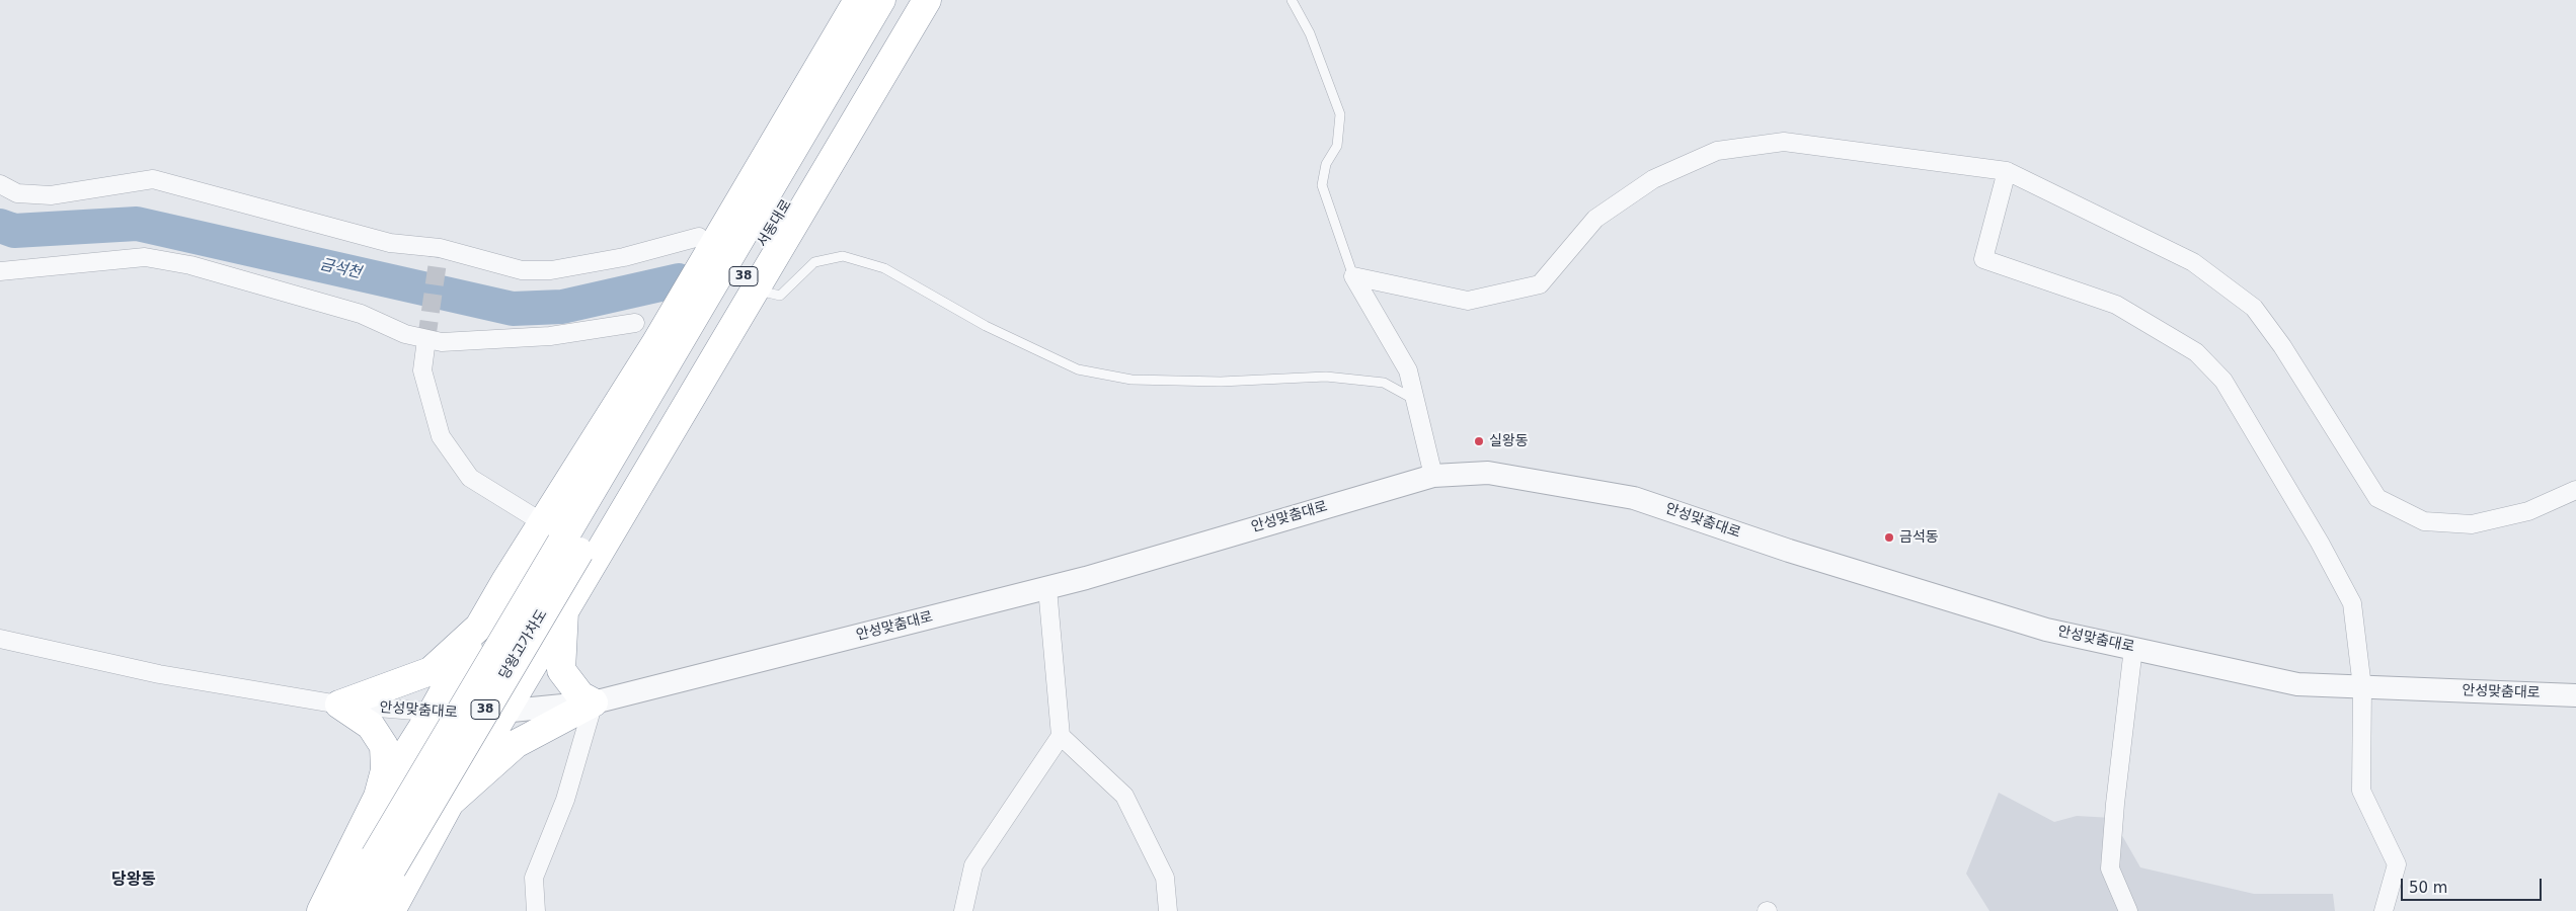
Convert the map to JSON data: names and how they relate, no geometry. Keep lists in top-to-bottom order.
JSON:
{
  "streets": {
    "highway": ["서동대로", "38", "당왕고가차도"],
    "street": ["안성맞춤대로"]
  },
  "crossings": [
    ["서동대로", "당왕고가차도"],
    ["38", "당왕고가차도"]
  ],
  "districts": ["당왕동"],
  "water": ["금석천"],
  "places": ["실왕동", "금석동"],
  "scale_bar": "50 m"
}
